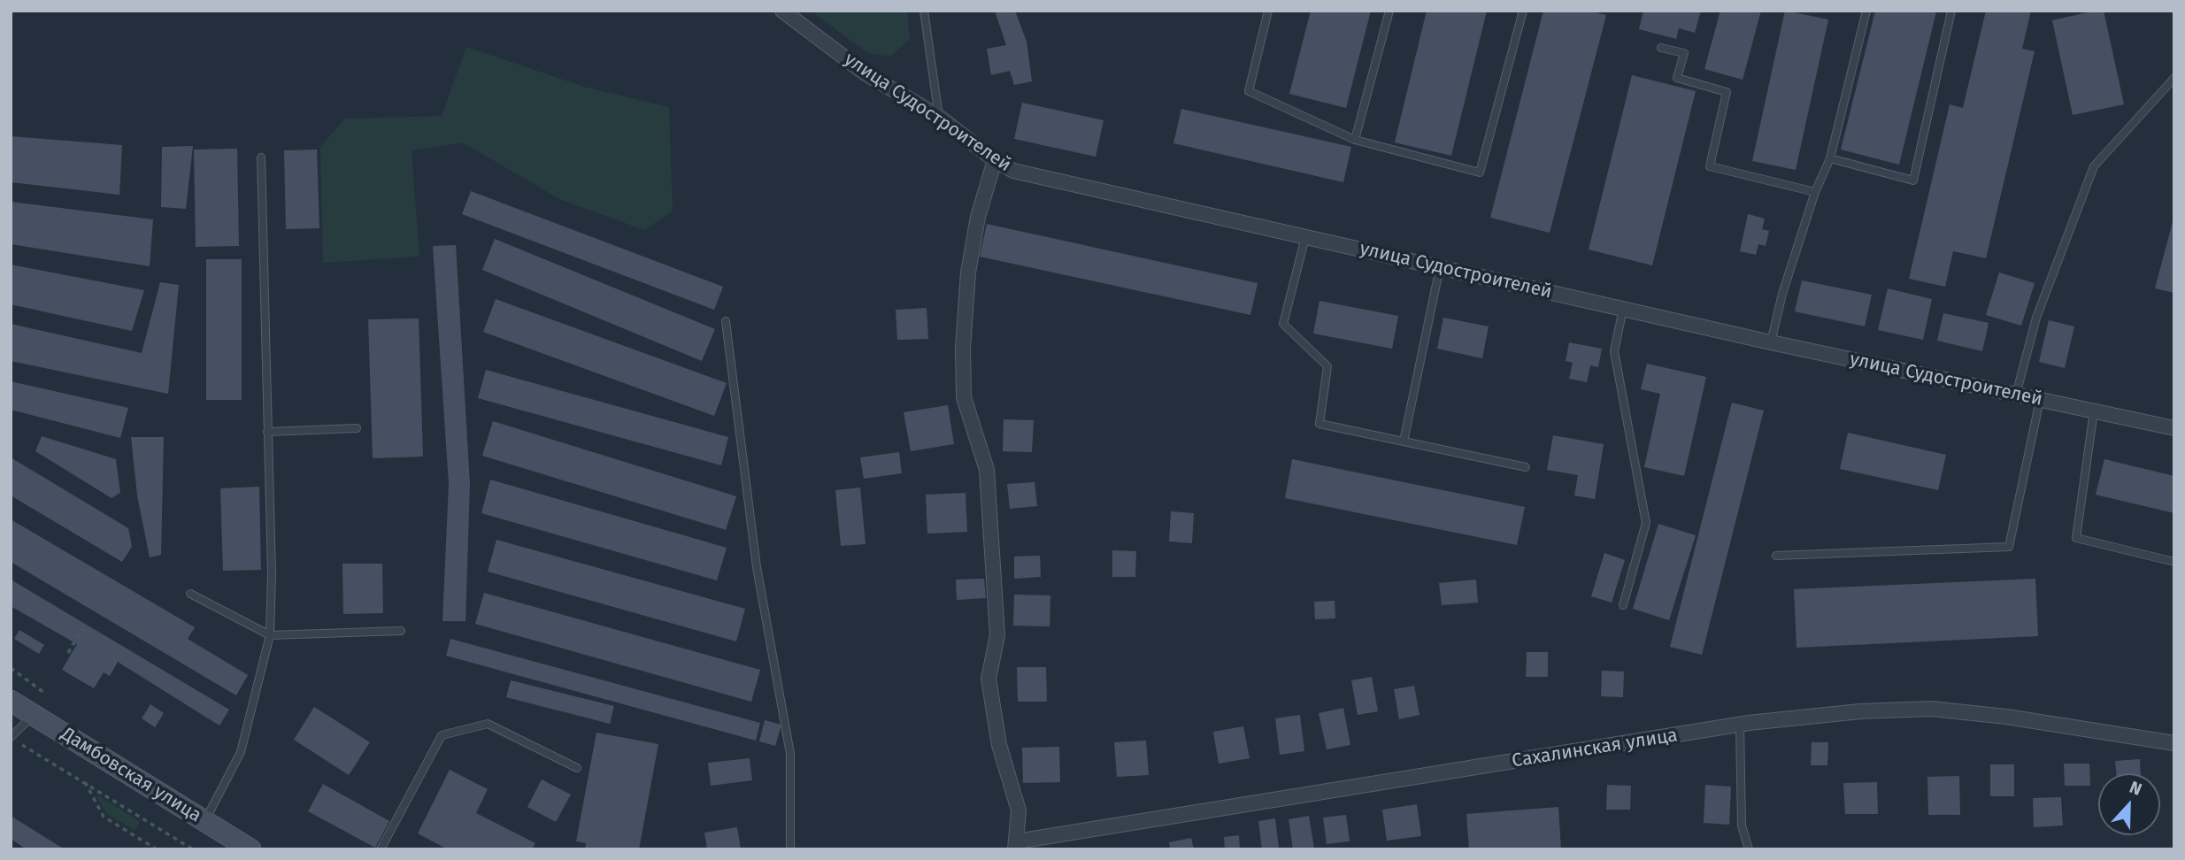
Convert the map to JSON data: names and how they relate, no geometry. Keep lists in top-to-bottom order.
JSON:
{
  "streets": {
    "main road": ["Дамбовская улица"],
    "street": ["улица Судостроителей", "Сахалинская улица"]
  },
  "north": "top"
}
